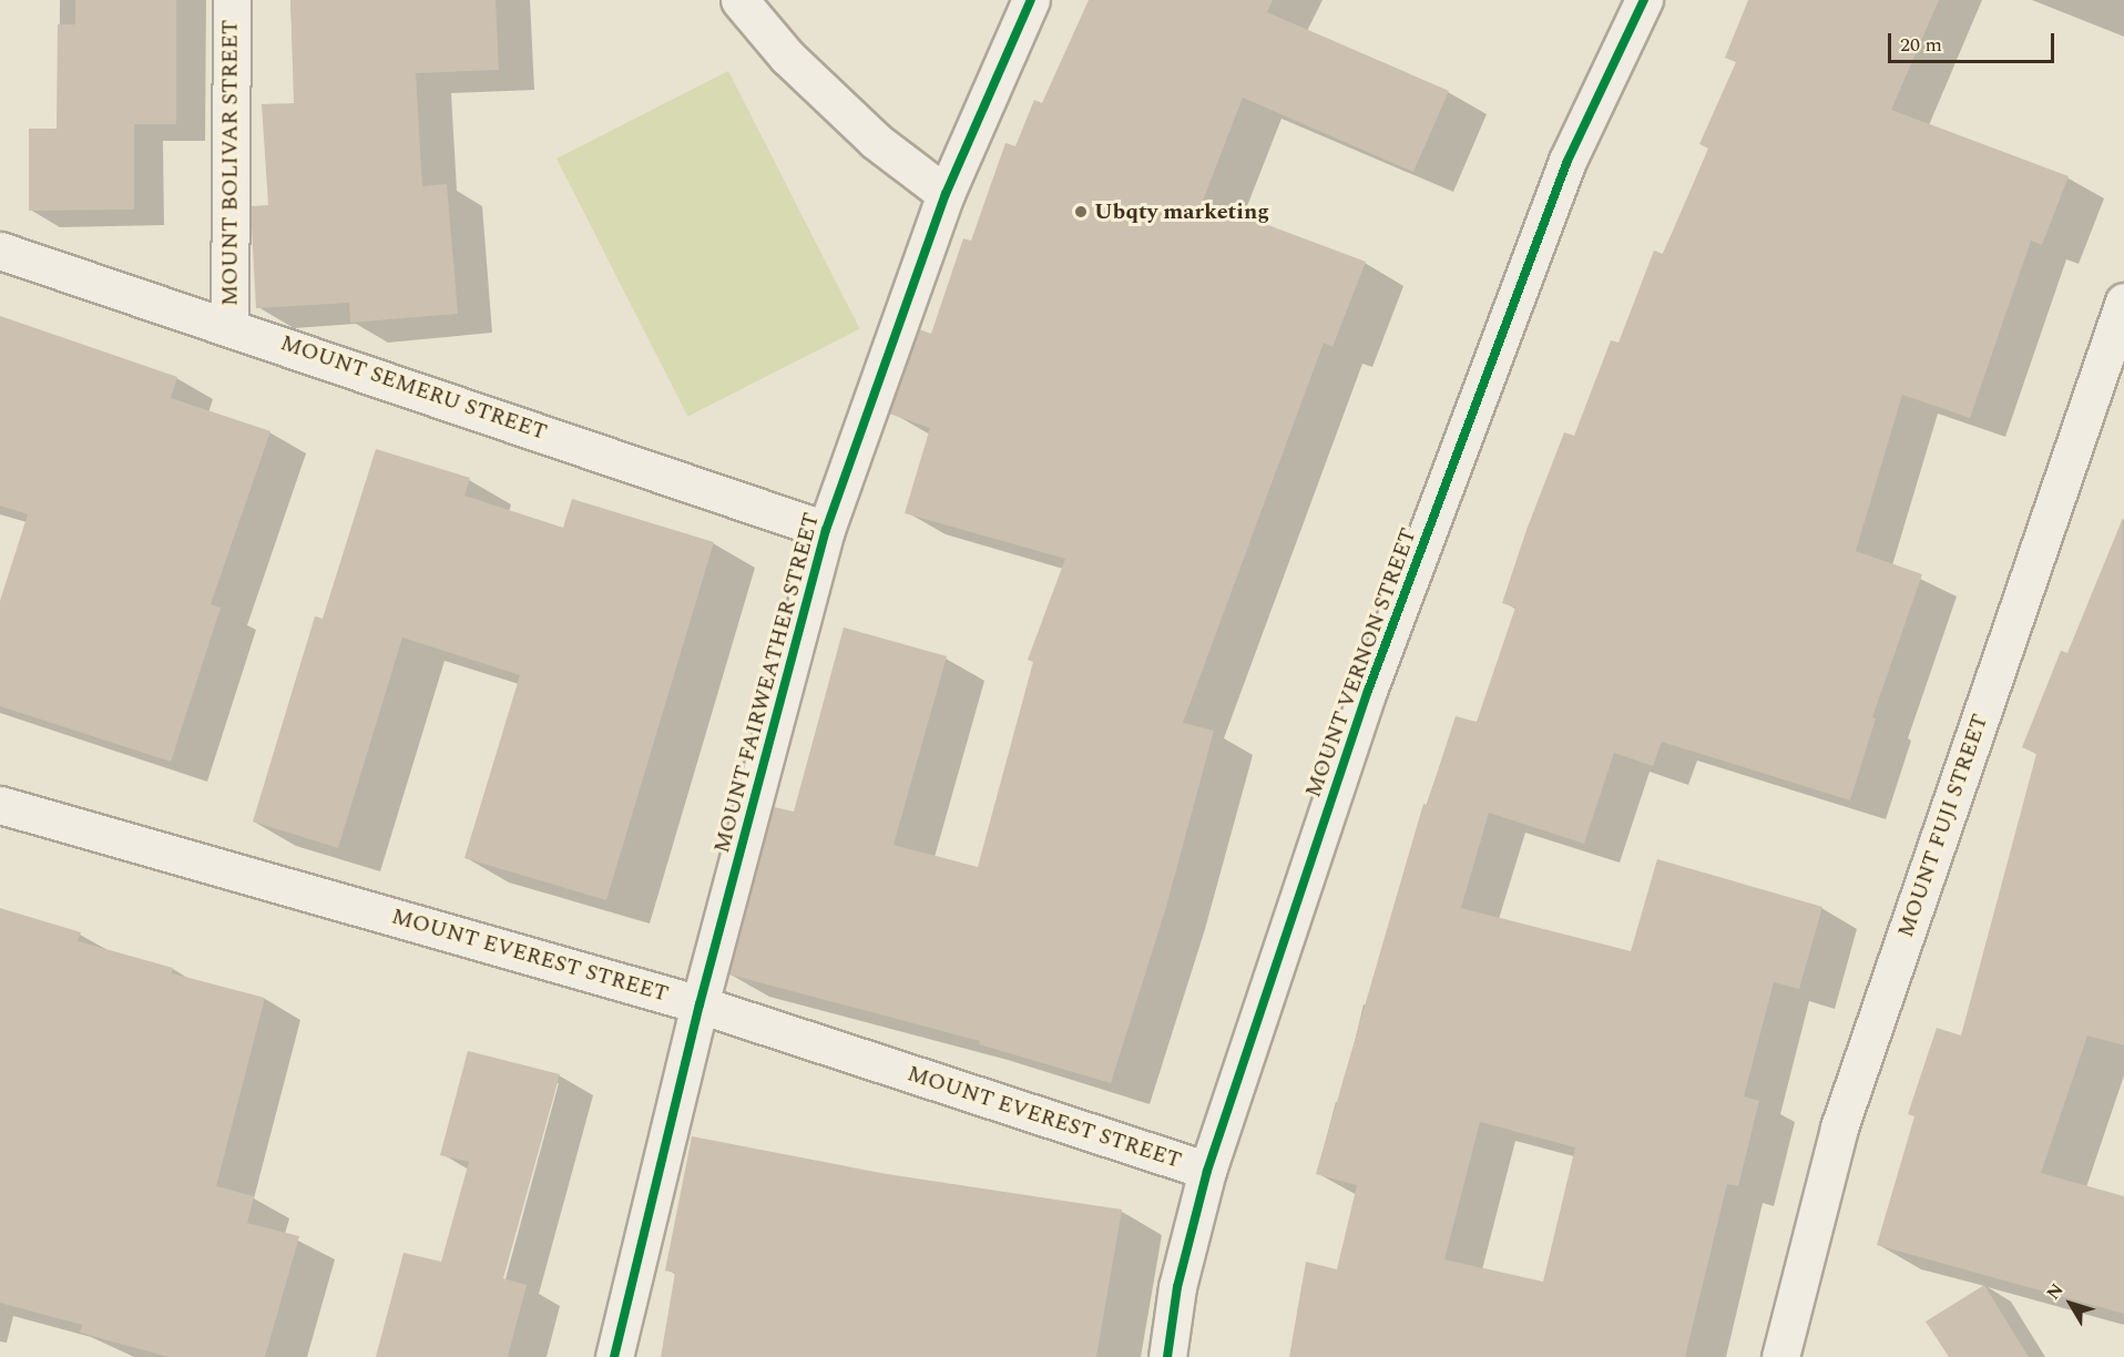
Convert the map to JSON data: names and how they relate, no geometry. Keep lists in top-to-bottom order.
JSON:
{
  "streets": {
    "street": [
      "MOUNT BOLIVAR STREET",
      "MOUNT SEMERU STREET",
      "MOUNT VERNON STREET",
      "MOUNT FAIRWEATHER STREET",
      "MOUNT FUJI STREET",
      "MOUNT EVEREST STREET"
    ]
  },
  "crossings": [
    ["MOUNT BOLIVAR STREET", "MOUNT SEMERU STREET"],
    ["MOUNT SEMERU STREET", "MOUNT FAIRWEATHER STREET"],
    ["MOUNT VERNON STREET", "MOUNT EVEREST STREET"],
    ["MOUNT FAIRWEATHER STREET", "MOUNT EVEREST STREET"]
  ],
  "places": ["Ubqty marketing"],
  "scale_bar": "20 m",
  "north": "top left"
}
